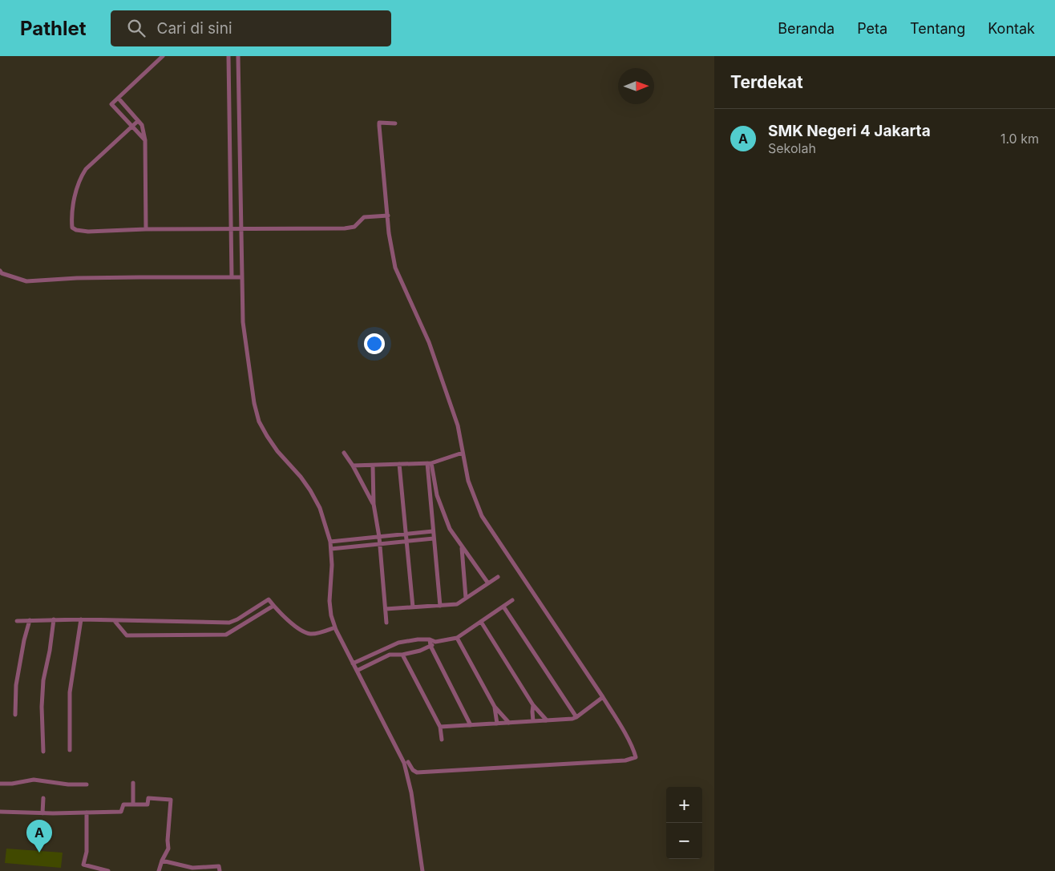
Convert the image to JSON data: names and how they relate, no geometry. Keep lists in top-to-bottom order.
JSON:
{
  "north": "right",
  "page": {
    "header": "Pathlet",
    "search": "Cari di sini",
    "nav": [
      "Beranda",
      "Peta",
      "Tentang",
      "Kontak"
    ],
    "heading": "Terdekat",
    "list": [
      {
        "mark": "A",
        "name": "SMK Negeri 4 Jakarta",
        "note": "Sekolah",
        "value": "1.0 km"
      }
    ],
    "map_buttons": ["+", "−"],
    "pins": "A"
  }
}
